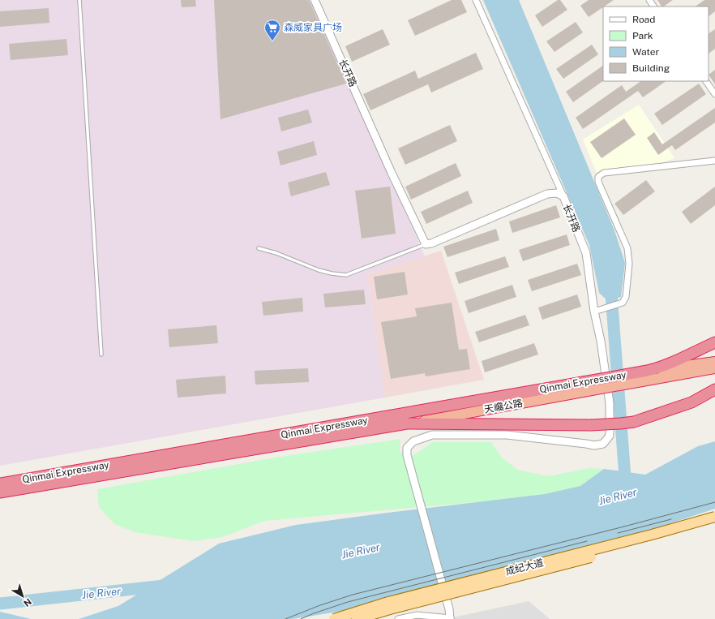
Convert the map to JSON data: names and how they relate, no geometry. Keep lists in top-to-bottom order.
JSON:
{
  "streets": {
    "highway": ["Qinmai Expressway", "天巉公路"],
    "main road": ["成纪大道"],
    "street": ["长开路"]
  },
  "crossings": [
    ["Qinmai Expressway", "天巉公路"]
  ],
  "water": ["Jie River"],
  "places": {
    "supermarket": ["森威家具广场"]
  },
  "legend": [
    "Road",
    "Park",
    "Water",
    "Building"
  ],
  "north": "bottom right"
}
